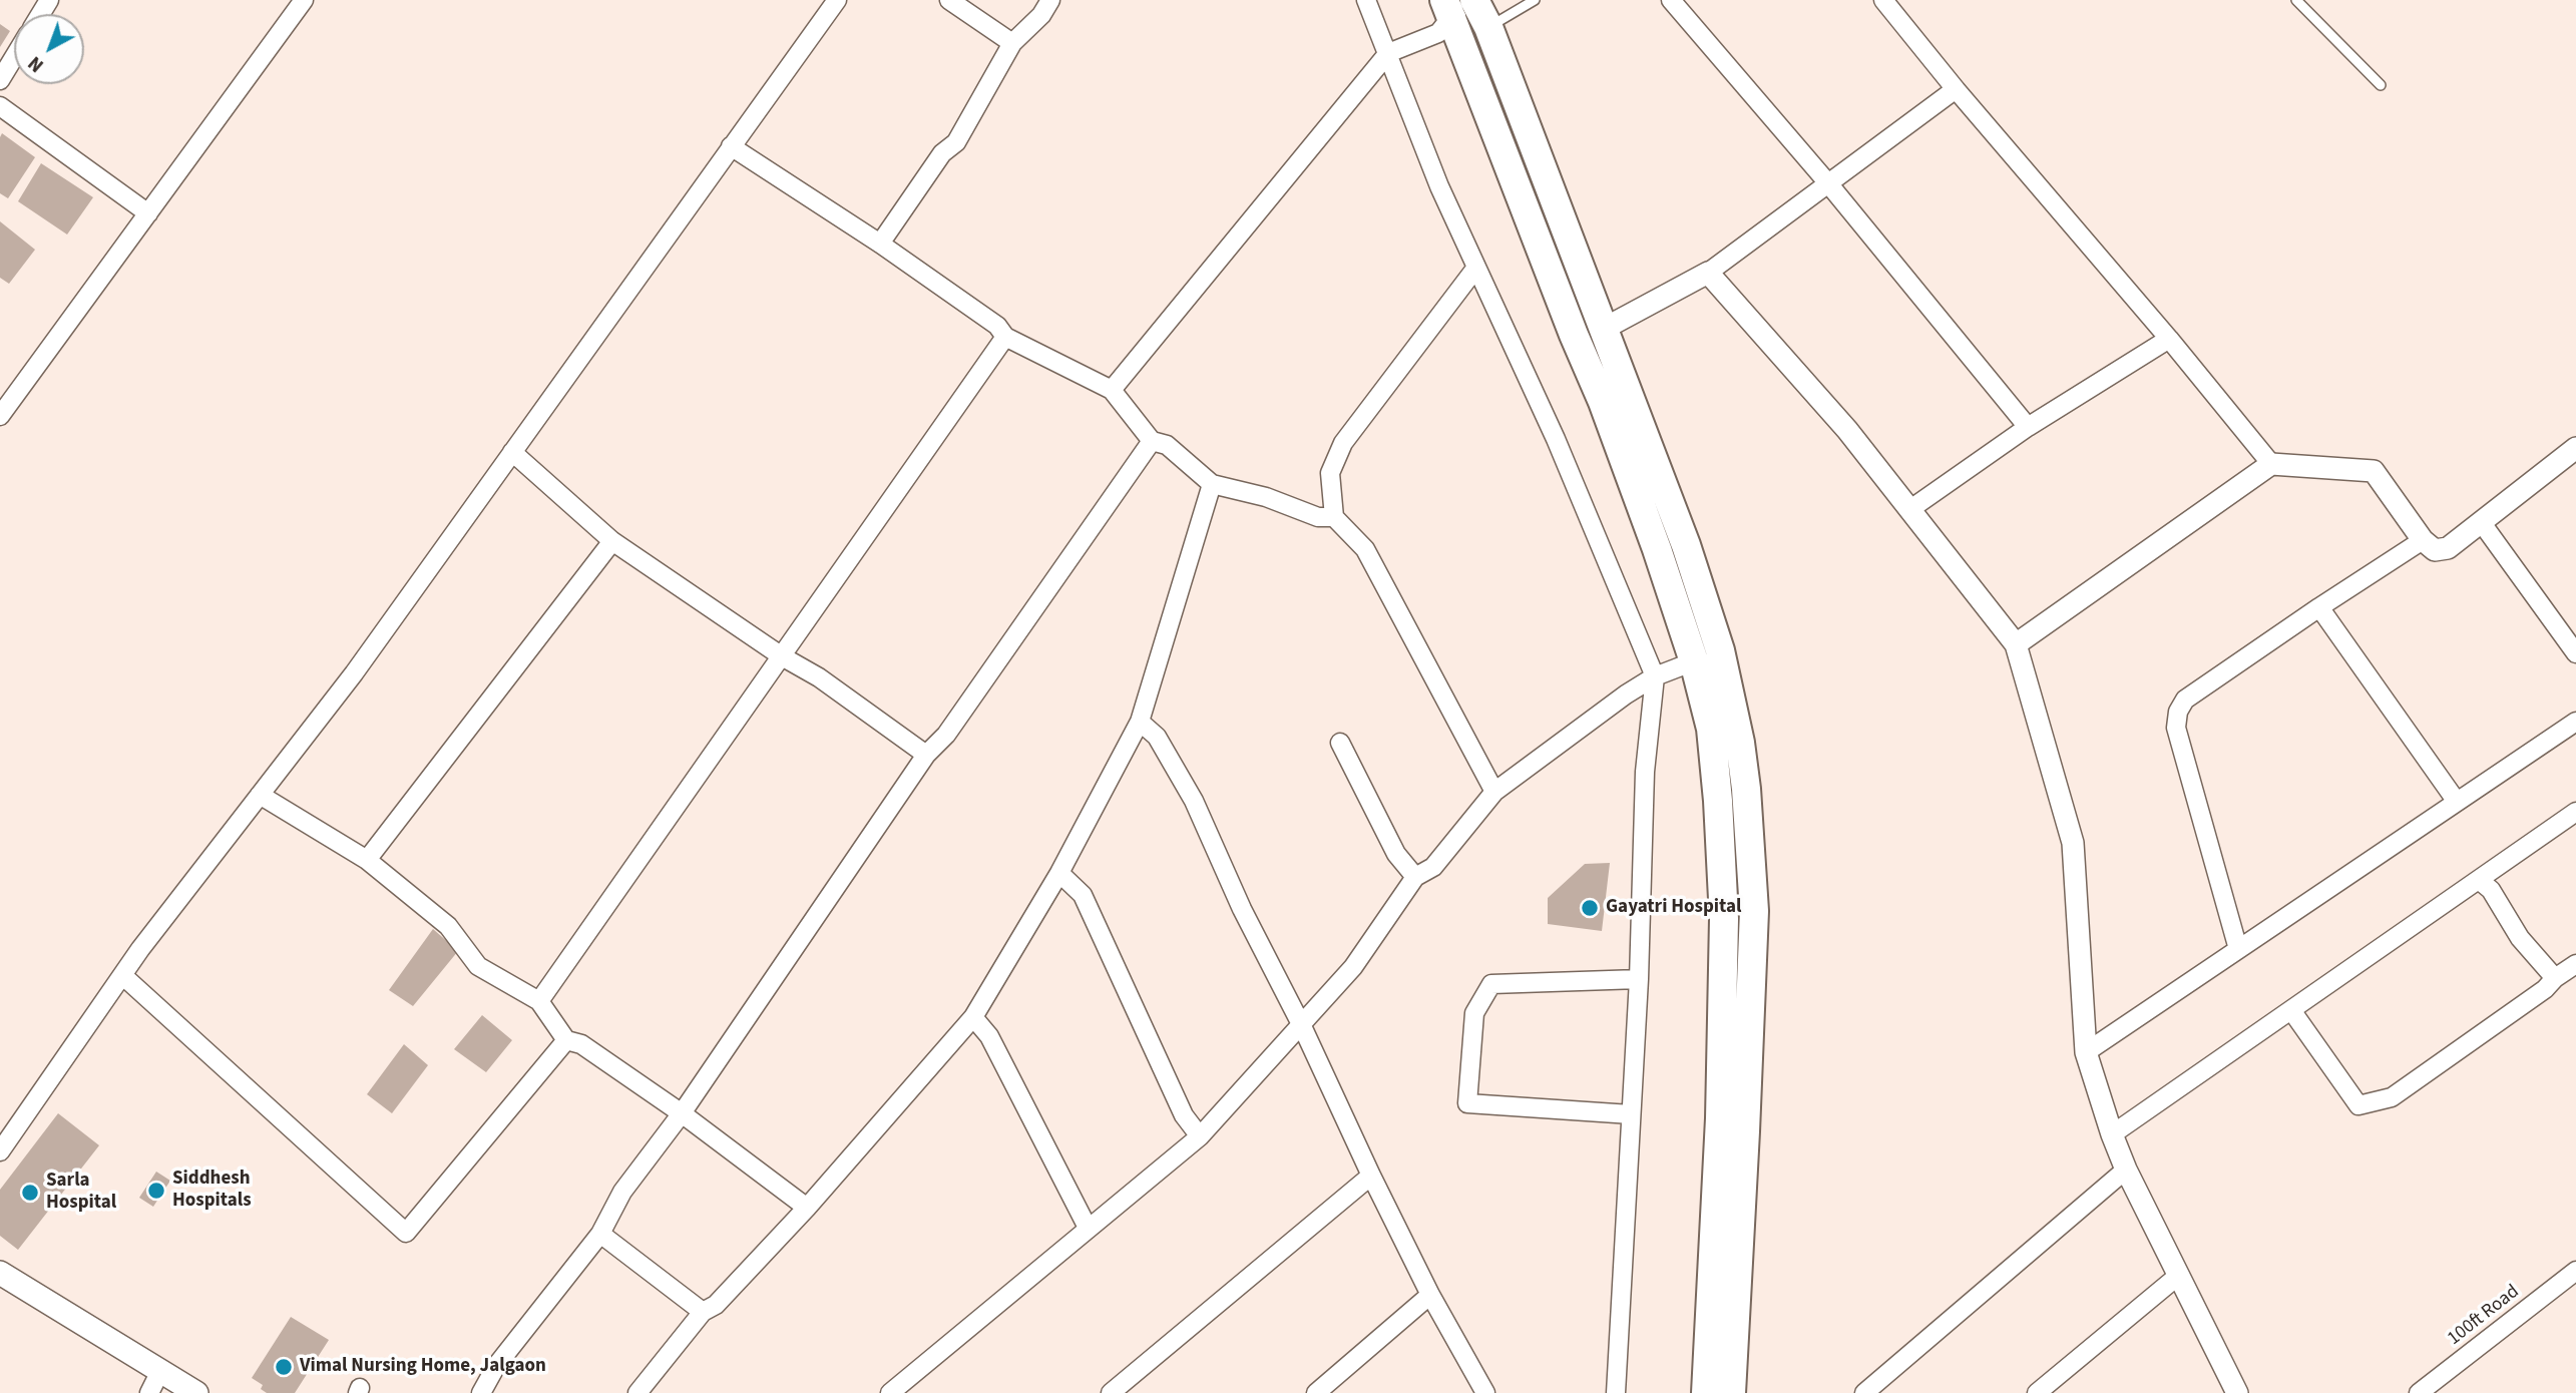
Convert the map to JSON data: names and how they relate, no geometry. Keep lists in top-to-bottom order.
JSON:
{
  "streets": {
    "street": ["100ft Road"]
  },
  "places": [
    "Gayatri Hospital",
    "Siddhesh Hospitals",
    "Sarla Hospital",
    "Vimal Nursing Home, Jalgaon"
  ],
  "north": "bottom left"
}
